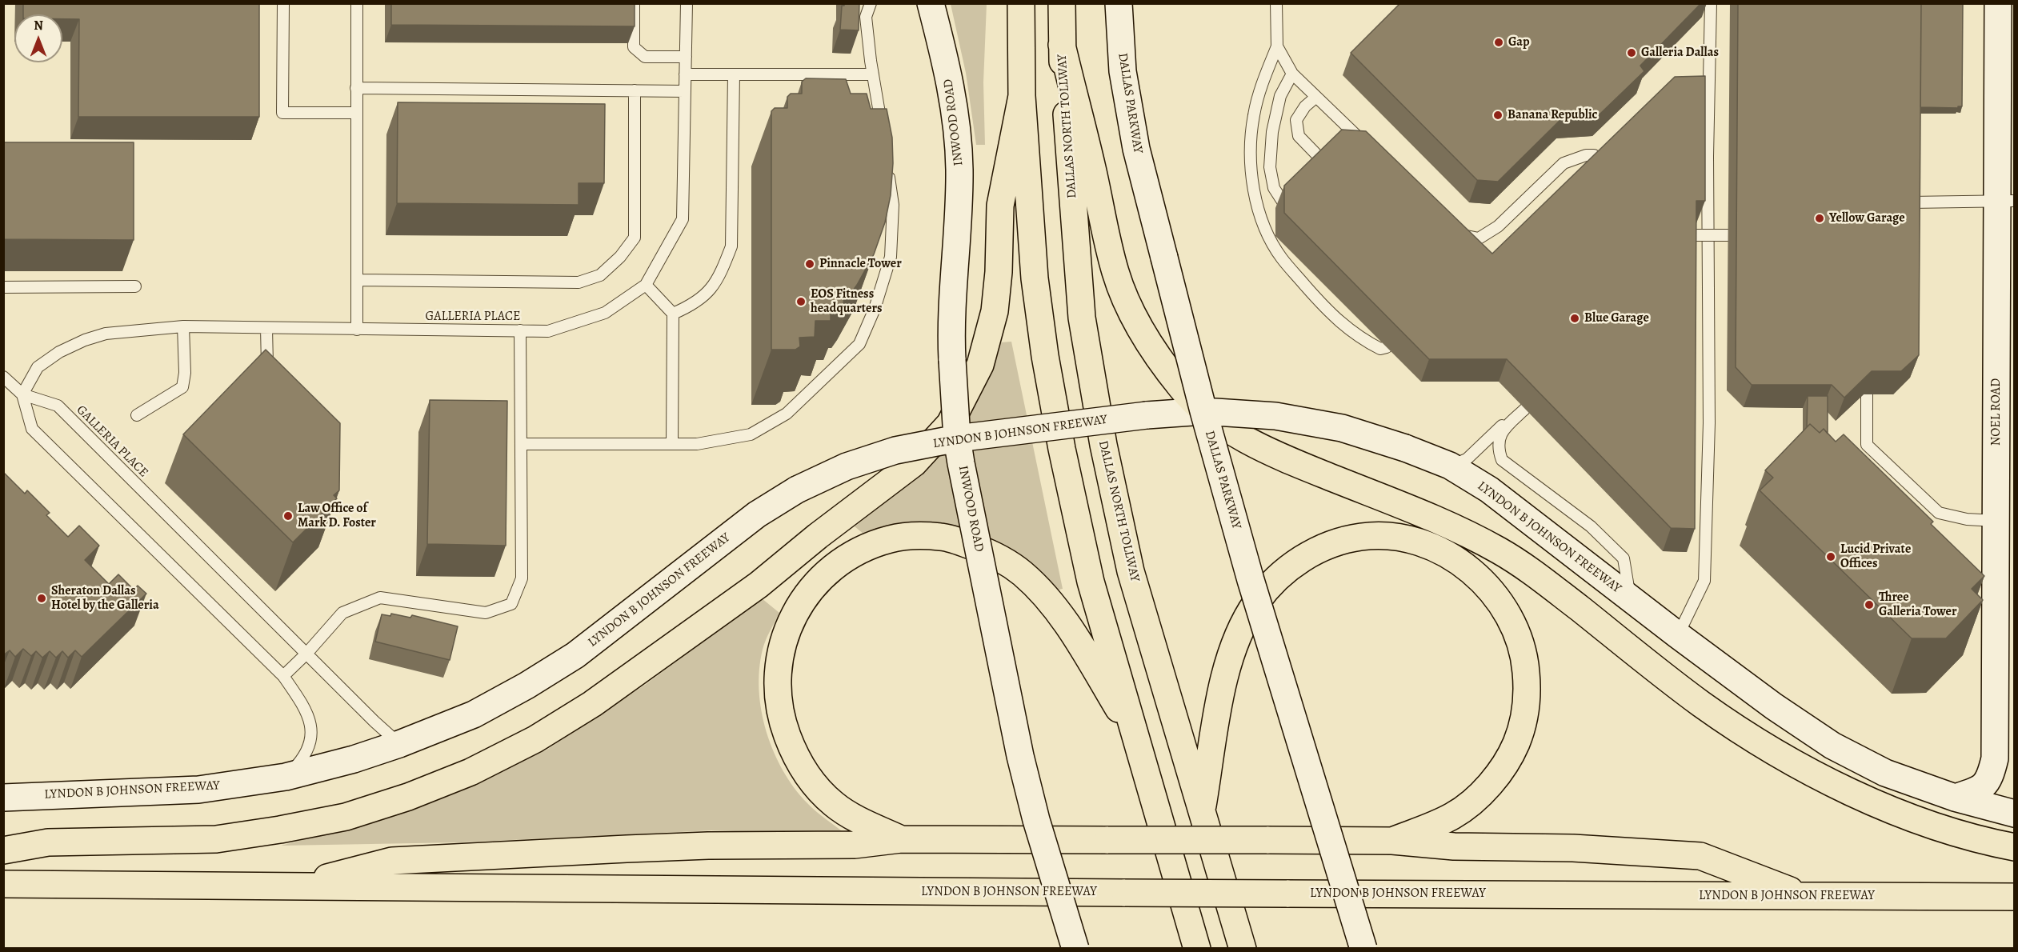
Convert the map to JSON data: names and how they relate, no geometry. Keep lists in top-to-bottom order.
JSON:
{
  "streets": {
    "highway": ["DALLAS NORTH TOLLWAY", "LYNDON B JOHNSON FREEWAY"],
    "main road": ["DALLAS PARKWAY", "INWOOD ROAD", "NOEL ROAD"],
    "lane": ["GALLERIA PLACE"]
  },
  "crossings": [
    ["DALLAS PARKWAY", "LYNDON B JOHNSON FREEWAY"],
    ["INWOOD ROAD", "LYNDON B JOHNSON FREEWAY"],
    ["GALLERIA PLACE", "LYNDON B JOHNSON FREEWAY"],
    ["NOEL ROAD", "LYNDON B JOHNSON FREEWAY"]
  ],
  "places": [
    "Gap",
    "Galleria Dallas",
    "Banana Republic",
    "Yellow Garage",
    "Pinnacle Tower",
    "EOS Fitness headquarters",
    "Blue Garage",
    "Law Office of Mark D. Foster",
    "Lucid Private Offices",
    "Sheraton Dallas Hotel by the Galleria",
    "Three Galleria Tower"
  ],
  "north": "top"
}
